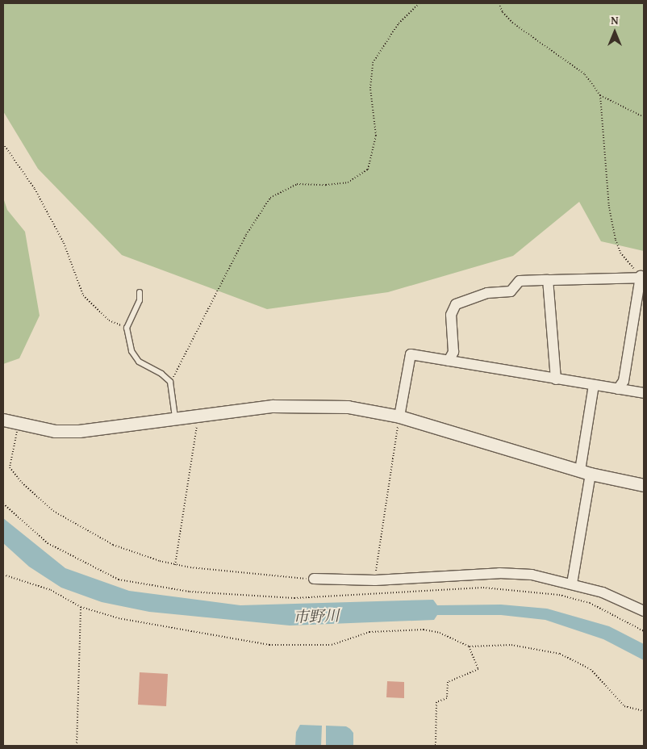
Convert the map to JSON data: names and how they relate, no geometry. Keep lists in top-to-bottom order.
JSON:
{
  "water": ["市野川"],
  "north": "top"
}
